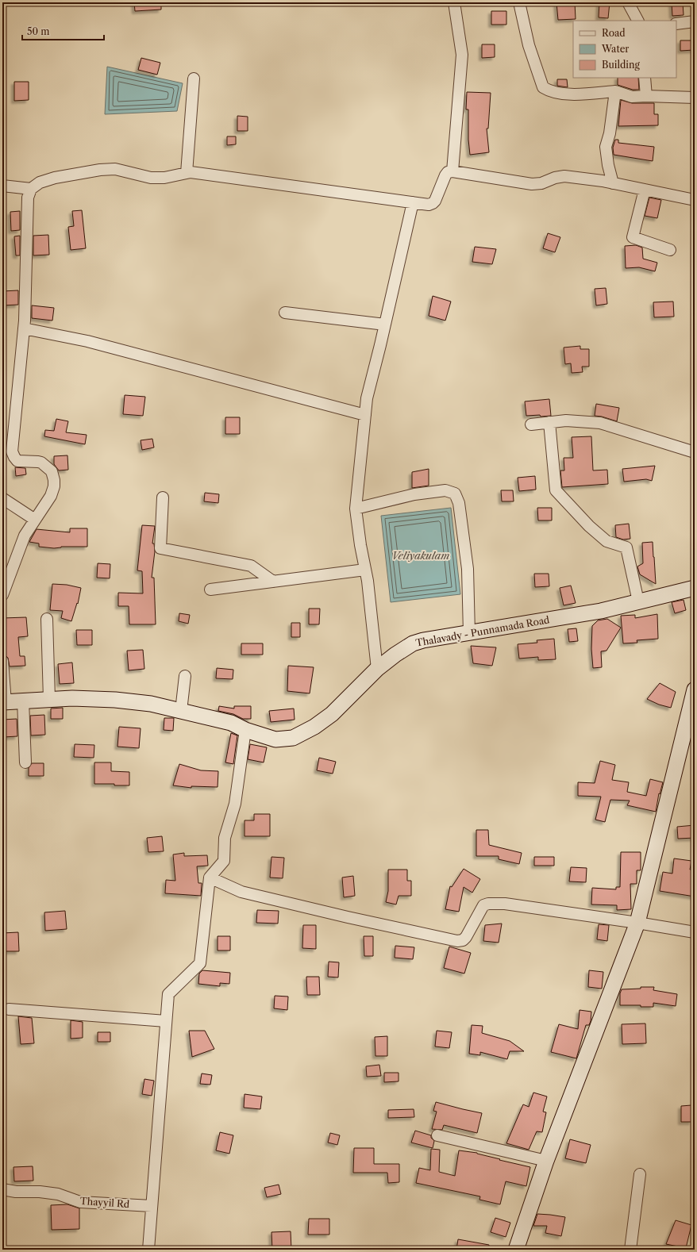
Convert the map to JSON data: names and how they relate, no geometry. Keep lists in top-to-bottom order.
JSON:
{
  "streets": {
    "main road": ["Thalavady - Punnamada Road"],
    "street": ["Thayyil Rd"]
  },
  "water": ["Veliyakulam"],
  "legend": ["Road", "Water", "Building"],
  "scale_bar": "50 m"
}
